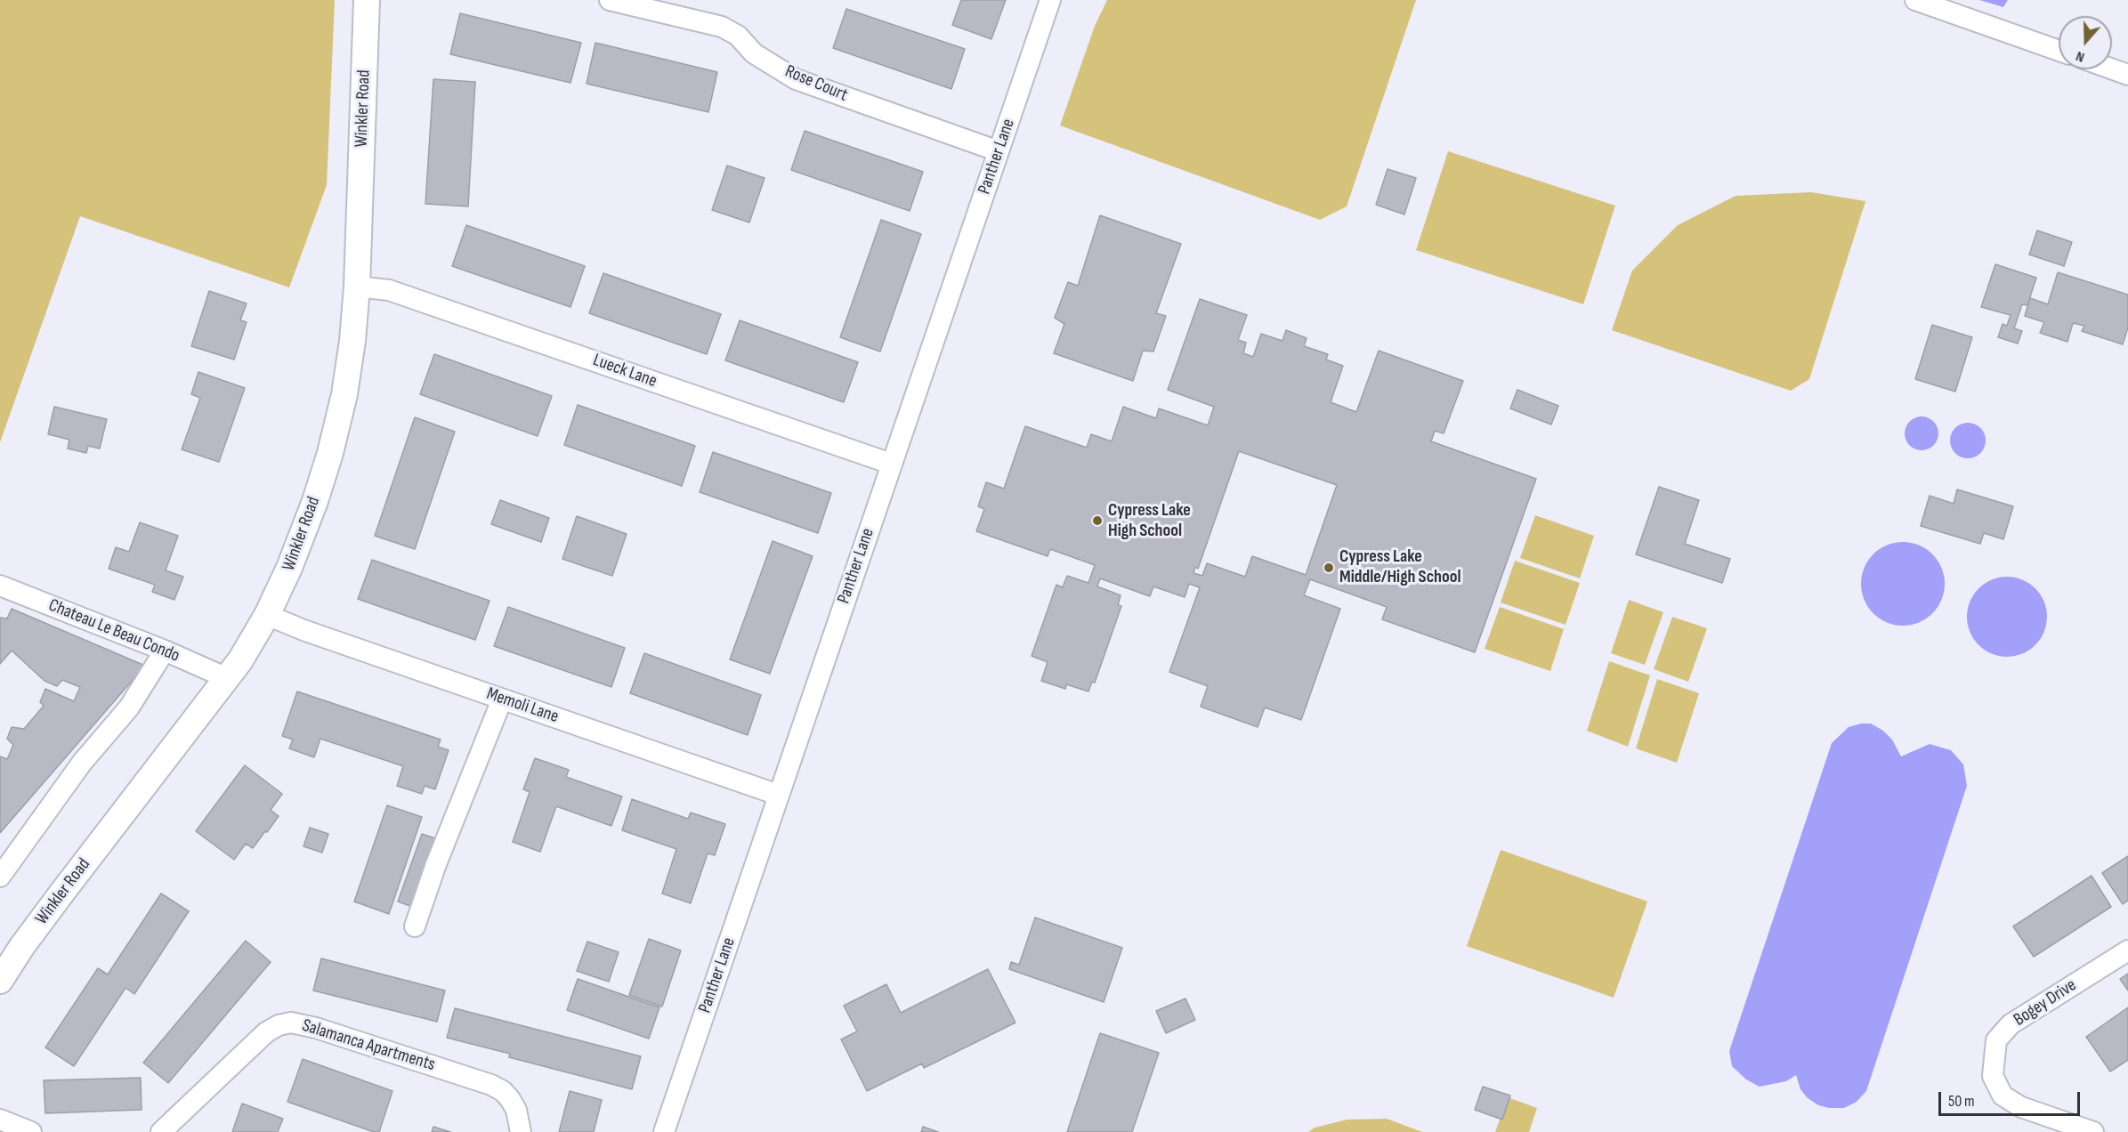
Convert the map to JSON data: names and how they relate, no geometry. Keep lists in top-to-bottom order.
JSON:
{
  "streets": {
    "street": [
      "Rose Court",
      "Winkler Road",
      "Panther Lane",
      "Lueck Lane",
      "Chateau Le Beau Condo",
      "Memoli Lane",
      "Bogey Drive",
      "Salamanca Apartments"
    ]
  },
  "crossings": [
    ["Rose Court", "Panther Lane"],
    ["Winkler Road", "Lueck Lane"],
    ["Winkler Road", "Chateau Le Beau Condo"],
    ["Winkler Road", "Memoli Lane"],
    ["Panther Lane", "Lueck Lane"],
    ["Panther Lane", "Memoli Lane"]
  ],
  "places": ["Cypress Lake High School", "Cypress Lake Middle/High School"],
  "scale_bar": "50 m",
  "north": "bottom"
}
